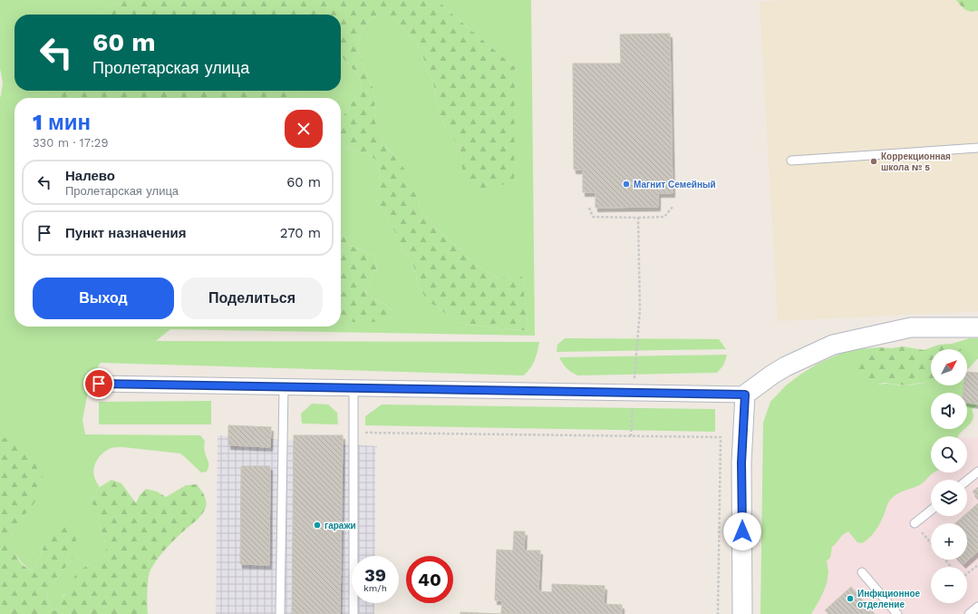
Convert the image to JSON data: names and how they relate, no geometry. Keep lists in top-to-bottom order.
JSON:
{
  "places": [
    "Коррекционная школа № 5",
    "Магнит Семейный",
    "гаражи",
    "Инфкционное отделение"
  ],
  "north": "top right",
  "page": {
    "turn": ["60 m", "Пролетарская улица"],
    "heading": ["1 мин", "330 m · 17:29"],
    "list": [
      {
        "name": "Налево",
        "note": "Пролетарская улица",
        "value": "60 m"
      },
      {
        "name": "Пункт назначения",
        "value": "270 m"
      }
    ],
    "buttons": ["Выход", "Поделиться"],
    "map_buttons": ["+", "−"],
    "speed": "39 km/h",
    "limit": "40"
  }
}
